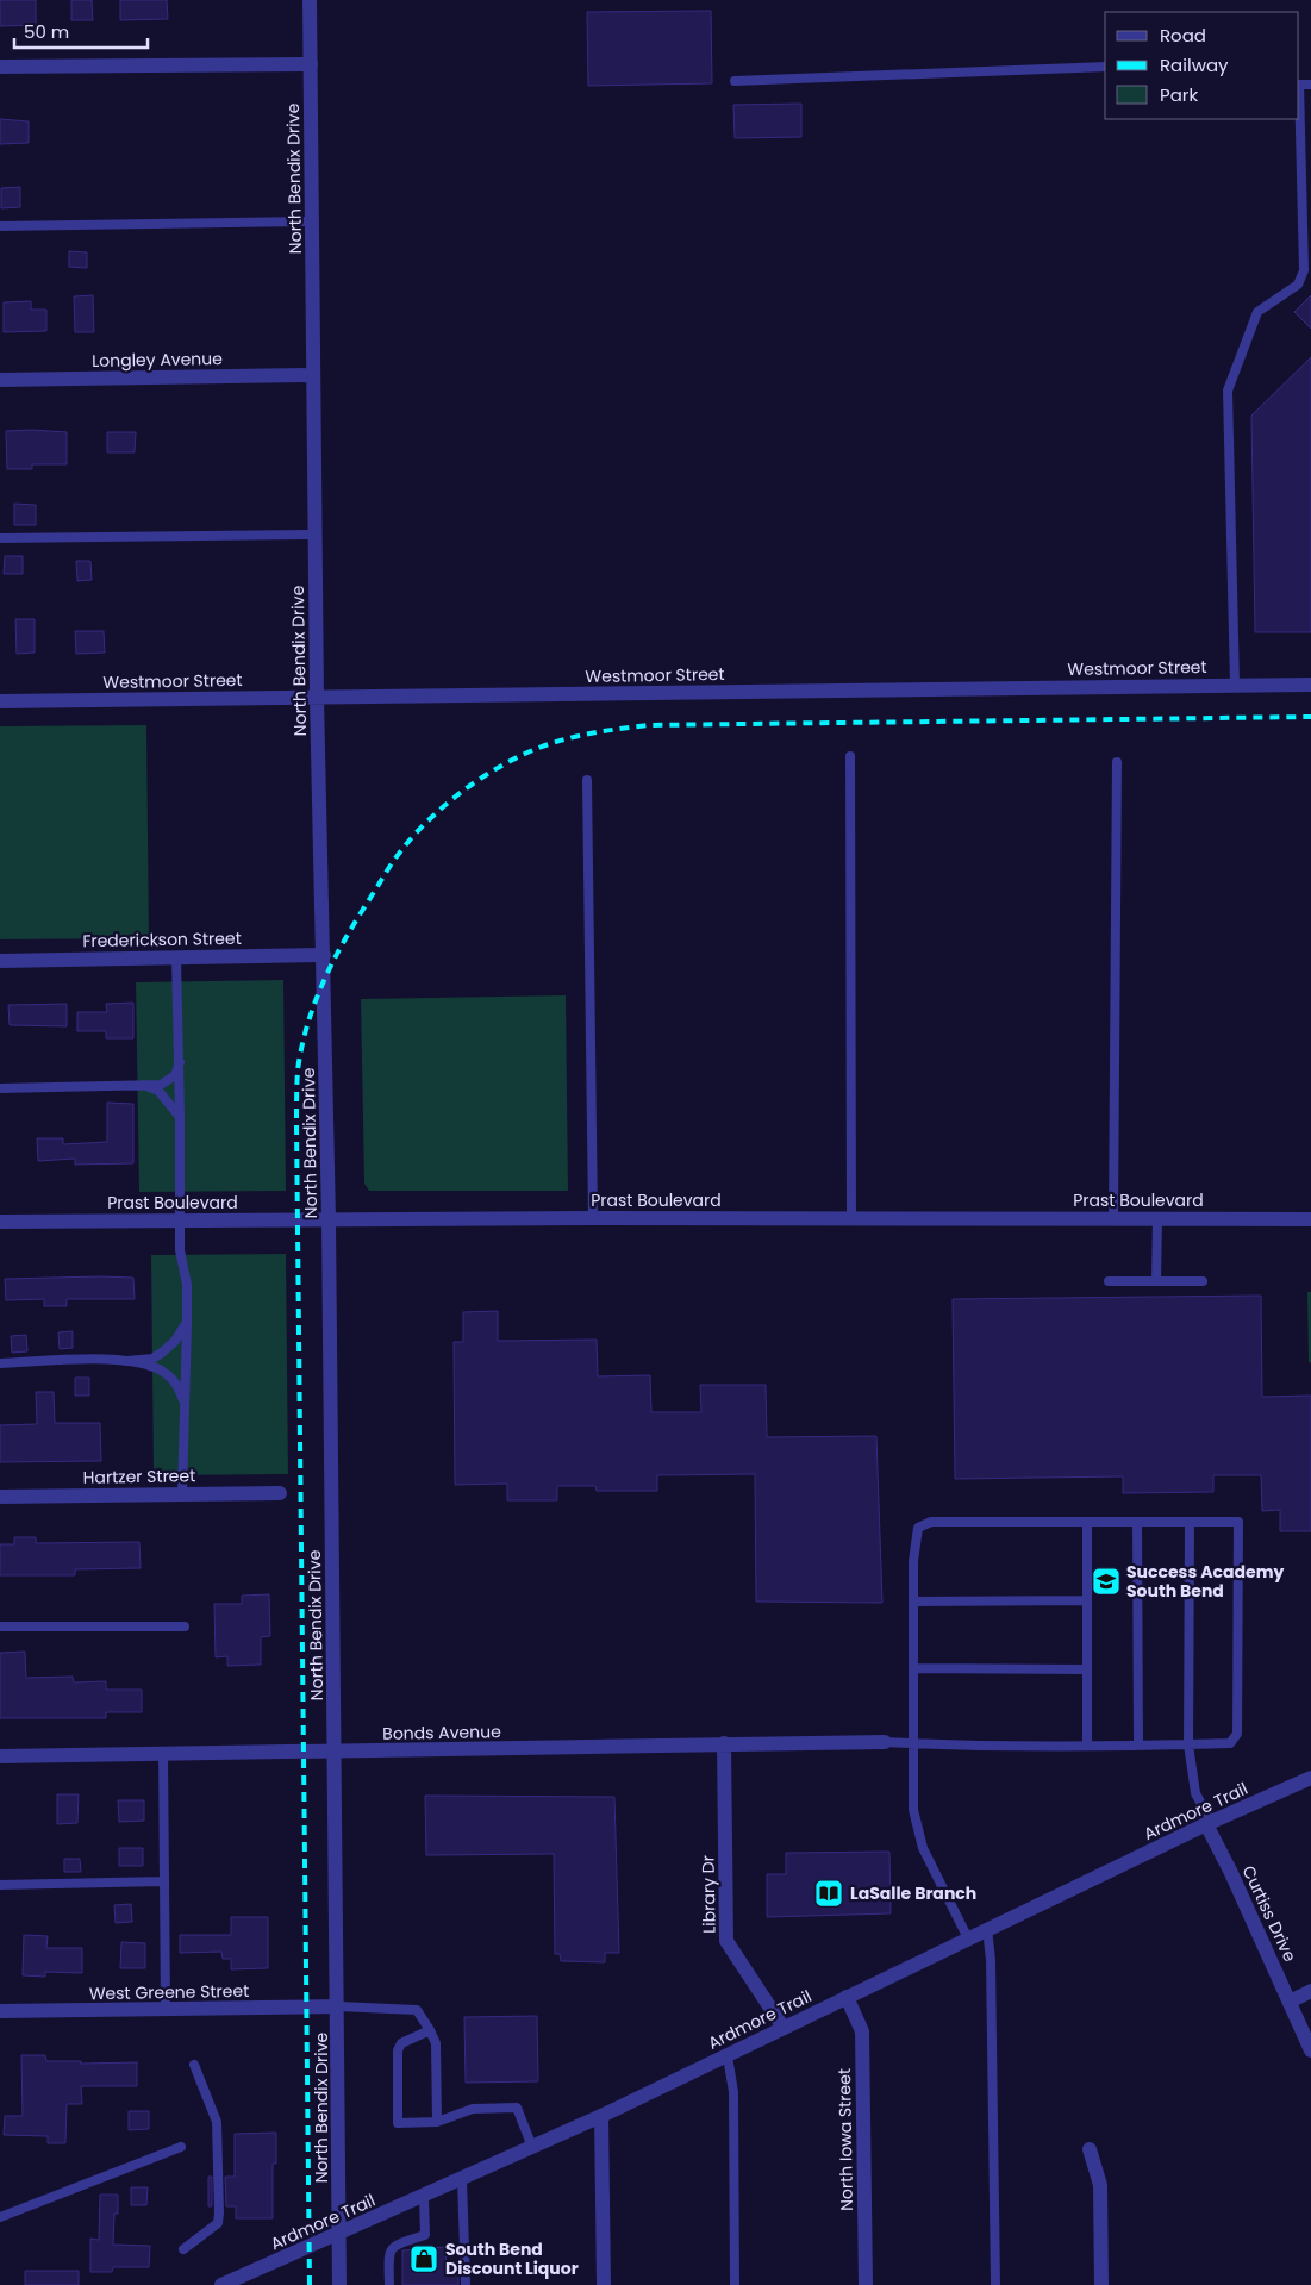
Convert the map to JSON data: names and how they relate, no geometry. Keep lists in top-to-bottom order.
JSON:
{
  "streets": {
    "street": [
      "North Bendix Drive",
      "Longley Avenue",
      "Westmoor Street",
      "Frederickson Street",
      "Prast Boulevard",
      "Hartzer Street",
      "Bonds Avenue",
      "Ardmore Trail",
      "Library Dr",
      "Curtiss Drive",
      "West Greene Street",
      "North Iowa Street"
    ]
  },
  "crossings": [
    ["North Bendix Drive", "Longley Avenue"],
    ["North Bendix Drive", "Westmoor Street"],
    ["North Bendix Drive", "Frederickson Street"],
    ["North Bendix Drive", "Prast Boulevard"],
    ["North Bendix Drive", "Bonds Avenue"],
    ["North Bendix Drive", "Ardmore Trail"],
    ["North Bendix Drive", "West Greene Street"],
    ["Bonds Avenue", "Library Dr"],
    ["Ardmore Trail", "Library Dr"],
    ["Ardmore Trail", "Curtiss Drive"],
    ["Ardmore Trail", "North Iowa Street"]
  ],
  "places": {
    "school or university": ["Success Academy South Bend"],
    "library": ["LaSalle Branch"],
    "shop": ["South Bend Discount Liquor"]
  },
  "legend": ["Road", "Railway", "Park"],
  "scale_bar": "50 m"
}
